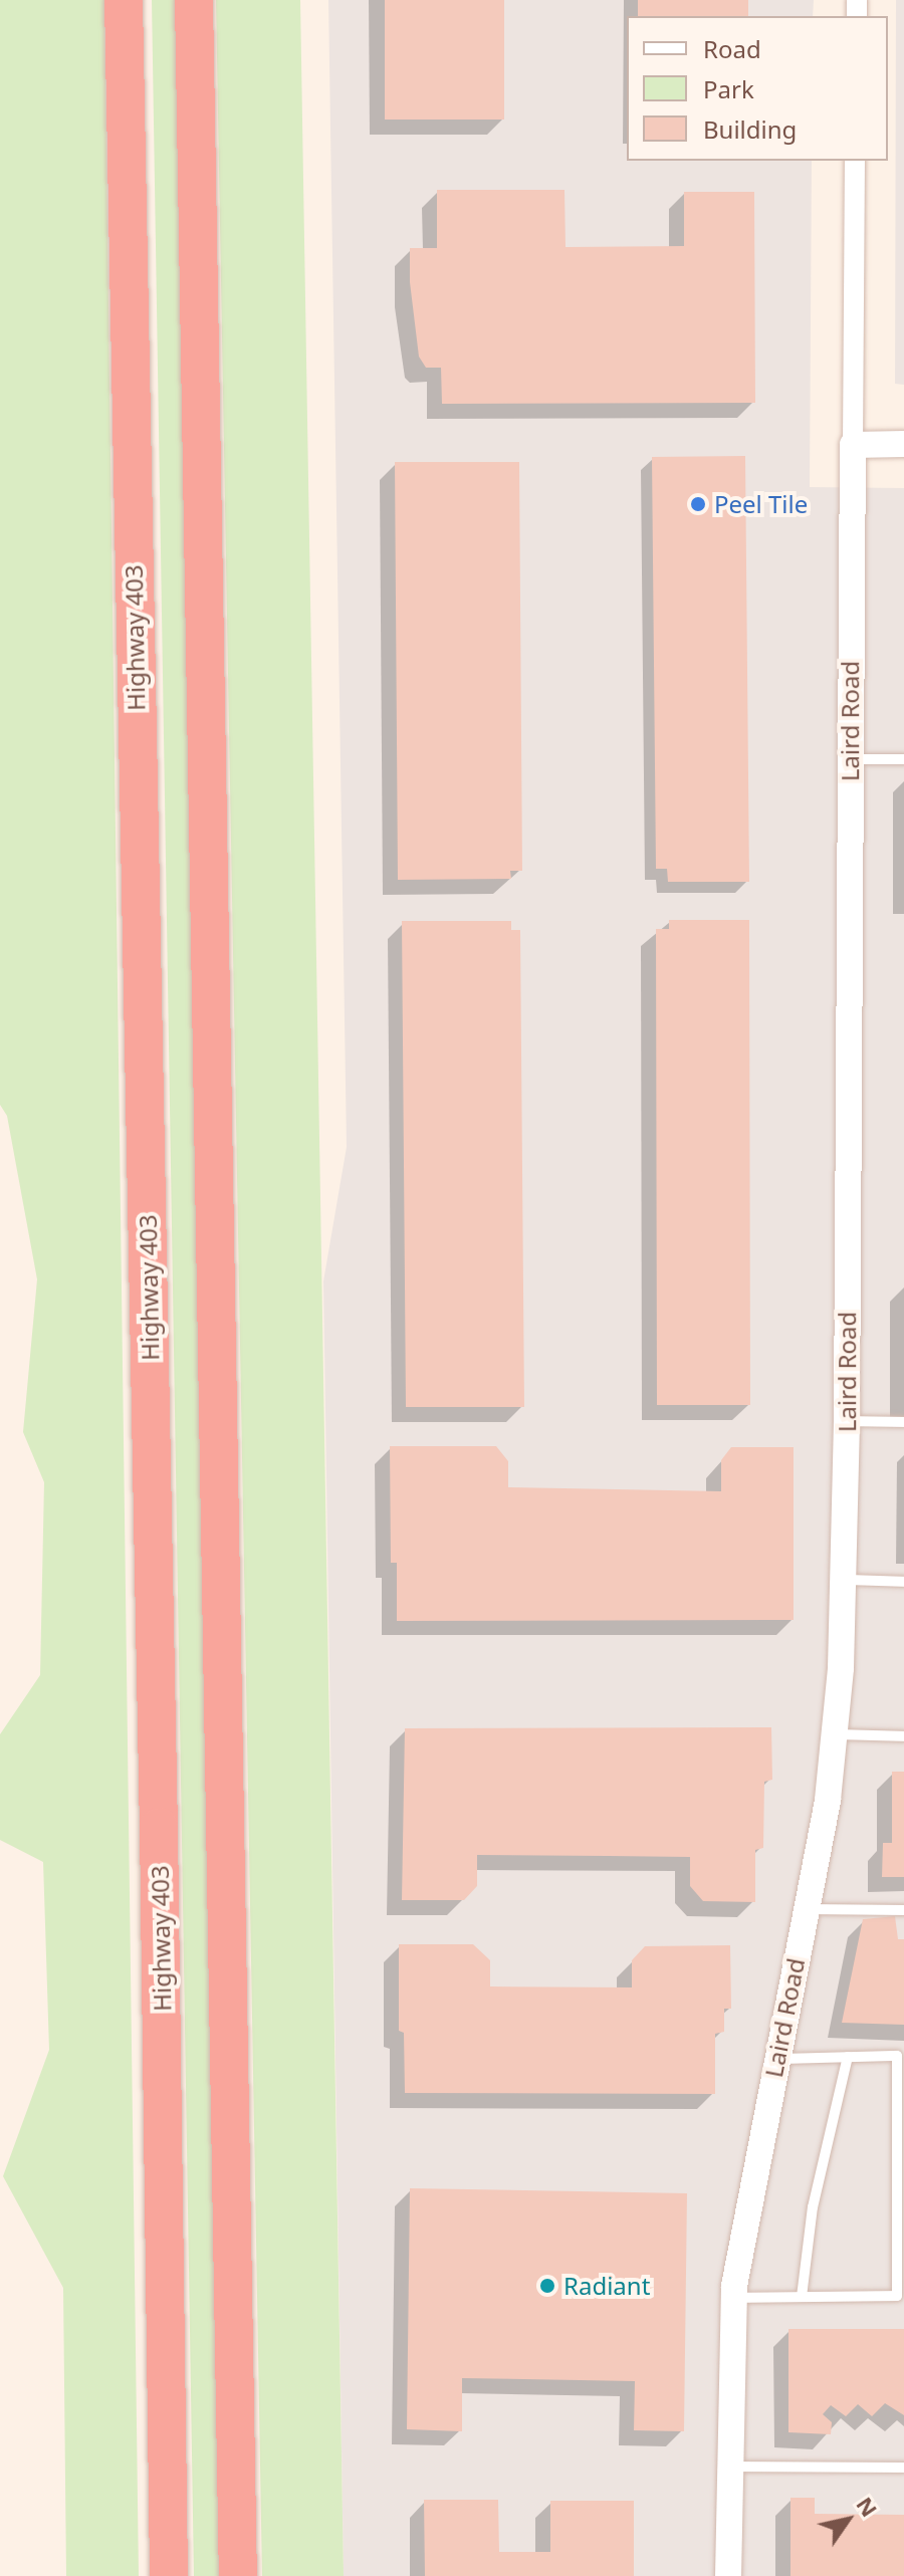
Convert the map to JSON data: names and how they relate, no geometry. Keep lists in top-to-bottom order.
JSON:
{
  "streets": {
    "highway": ["Highway 403"],
    "street": ["Laird Road"]
  },
  "places": ["Peel Tile", "Radiant"],
  "legend": ["Road", "Park", "Building"],
  "north": "top right"
}
